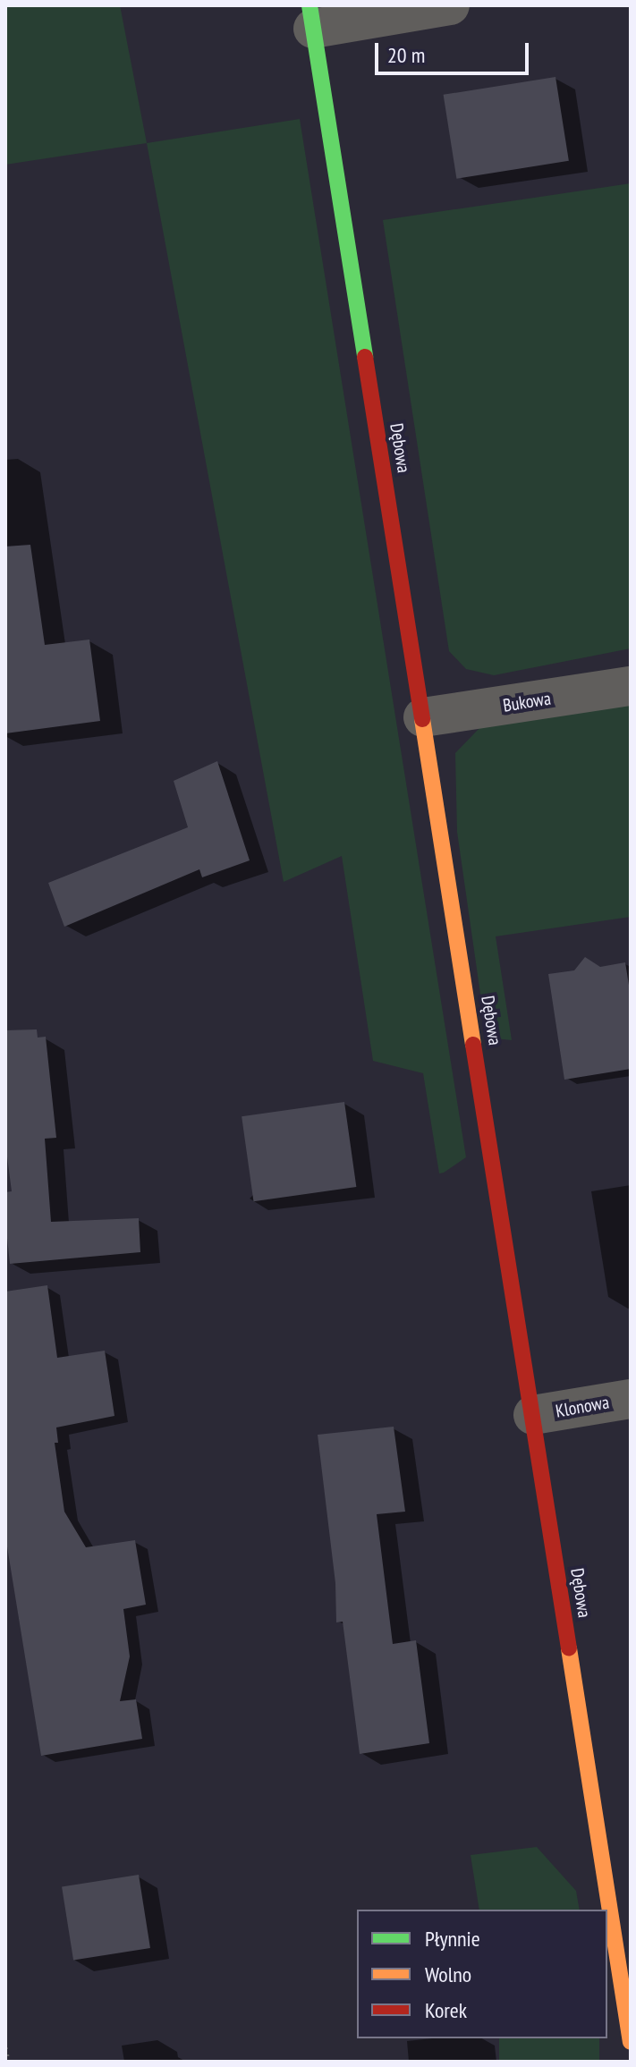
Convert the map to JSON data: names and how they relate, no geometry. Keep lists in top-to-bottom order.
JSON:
{
  "streets": {
    "street": ["Dębowa", "Bukowa", "Klonowa"]
  },
  "crossings": [
    ["Dębowa", "Bukowa"],
    ["Dębowa", "Klonowa"]
  ],
  "legend": ["Płynnie", "Wolno", "Korek"],
  "scale_bar": "20 m"
}
